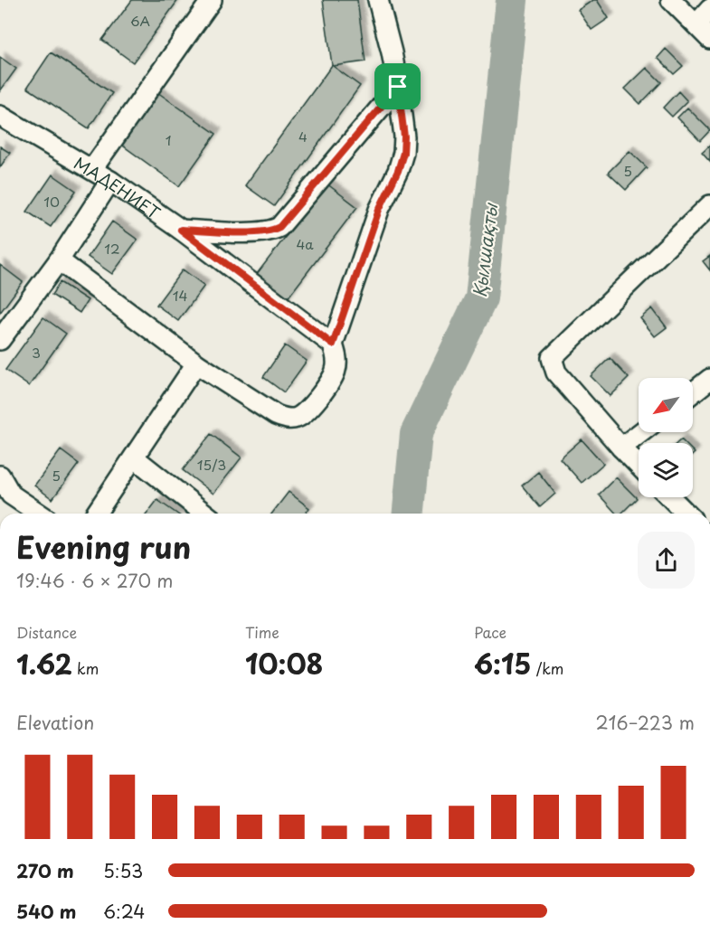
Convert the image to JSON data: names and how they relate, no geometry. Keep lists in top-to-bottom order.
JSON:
{
  "streets": {
    "street": ["МАДЕНИЕТ"]
  },
  "water": ["Қылшақты"],
  "house_numbers": [
    "6А",
    "4",
    "1",
    "5",
    "10",
    "4а",
    "12",
    "14",
    "3",
    "15/3",
    "5"
  ],
  "north": "bottom left",
  "page": {
    "heading": ["Evening run", "19:46 · 6 × 270 m"],
    "stats": [
      ["Distance", "1.62 km"],
      ["Time", "10:08"],
      ["Pace", "6:15 /km"]
    ],
    "chart": ["Elevation", "216–223 m"],
    "list": [
      {
        "name": "270 m",
        "note": "5:53"
      },
      {
        "name": "540 m",
        "note": "6:24"
      }
    ]
  }
}
